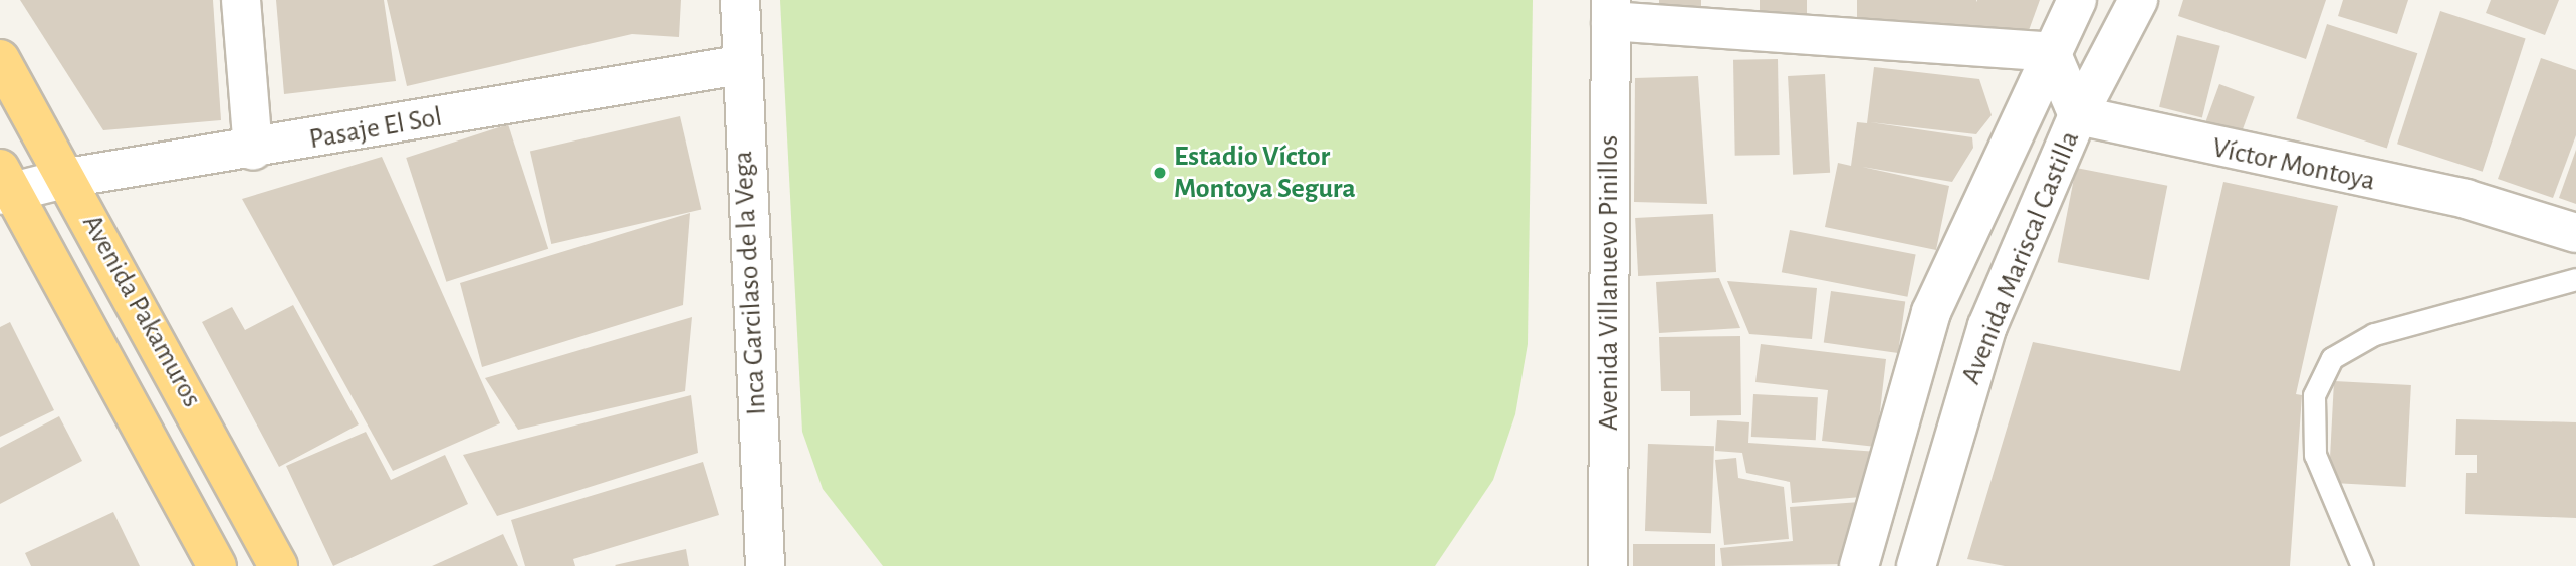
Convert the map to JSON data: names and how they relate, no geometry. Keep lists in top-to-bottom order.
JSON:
{
  "streets": {
    "highway": ["Avenida Pakamuros"],
    "street": [
      "Pasaje El Sol",
      "Víctor Montoya",
      "Avenida Mariscal Castilla",
      "Inca Garcilaso de la Vega",
      "Avenida Villanuevo Pinillos"
    ]
  },
  "crossings": [
    ["Pasaje El Sol", "Inca Garcilaso de la Vega"],
    ["Pasaje El Sol", "Avenida Pakamuros"],
    ["Víctor Montoya", "Avenida Mariscal Castilla"]
  ],
  "places": ["Estadio Víctor Montoya Segura"]
}
